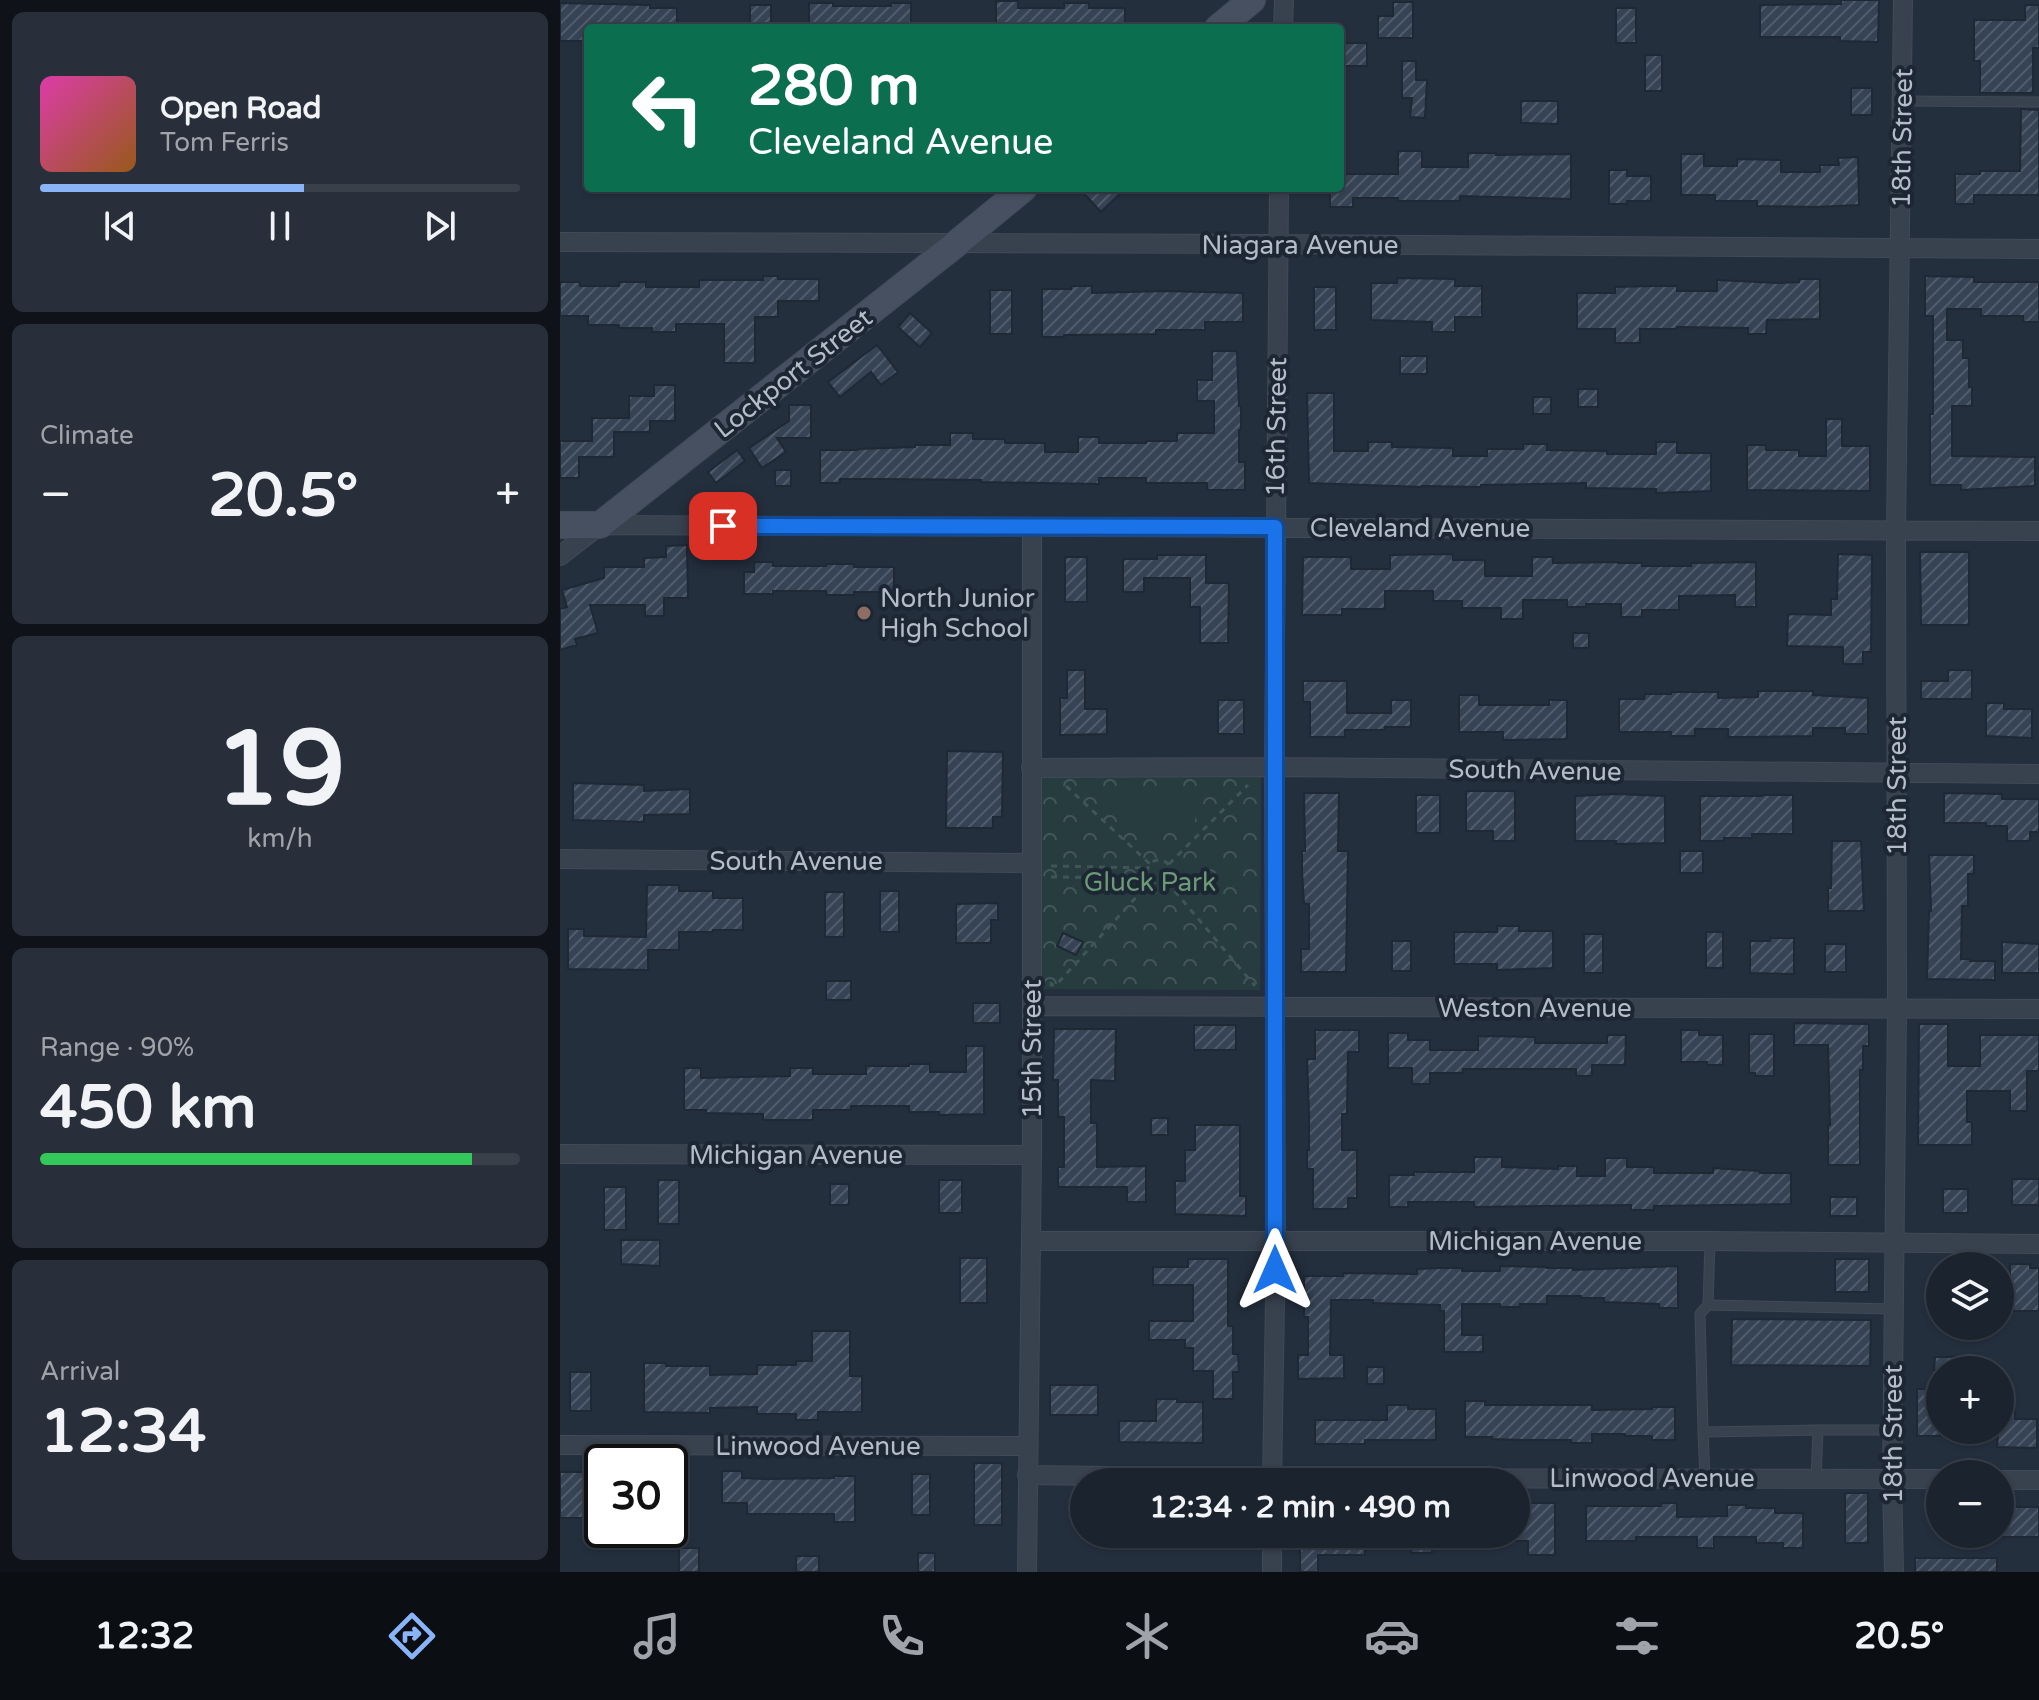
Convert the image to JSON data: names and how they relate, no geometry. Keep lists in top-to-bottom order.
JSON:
{
  "streets": {
    "main road": ["Lockport Street", "Cleveland Avenue"],
    "street": [
      "18th Street",
      "Niagara Avenue",
      "16th Street",
      "South Avenue",
      "Weston Avenue",
      "15th Street",
      "Michigan Avenue",
      "Linwood Avenue"
    ]
  },
  "crossings": [
    ["18th Street", "Niagara Avenue"],
    ["18th Street", "Cleveland Avenue"],
    ["18th Street", "South Avenue"],
    ["18th Street", "Weston Avenue"],
    ["18th Street", "Michigan Avenue"],
    ["18th Street", "Linwood Avenue"],
    ["Niagara Avenue", "Lockport Street"],
    ["Niagara Avenue", "16th Street"],
    ["Lockport Street", "Cleveland Avenue"],
    ["16th Street", "Cleveland Avenue"],
    ["16th Street", "South Avenue"],
    ["16th Street", "Weston Avenue"],
    ["16th Street", "Michigan Avenue"],
    ["Cleveland Avenue", "15th Street"],
    ["South Avenue", "15th Street"],
    ["Weston Avenue", "15th Street"],
    ["15th Street", "Michigan Avenue"],
    ["15th Street", "Linwood Avenue"]
  ],
  "parks": ["Gluck Park"],
  "places": ["North Junior High School"],
  "page": {
    "turn": ["280 m", "Cleveland Avenue"],
    "song": ["Open Road", "Tom Ferris"],
    "tile": [
      "Climate",
      ["19", "km/h"],
      ["Range · 90%", "450 km"],
      ["Arrival", "12:34"]
    ],
    "heat": ["−", "20.5°", "+"],
    "map_buttons": ["+", "−"],
    "limit": "30",
    "trip": "12:34 · 2 min · 490 m",
    "tabs": ["12:32", "20.5°"]
  }
}
